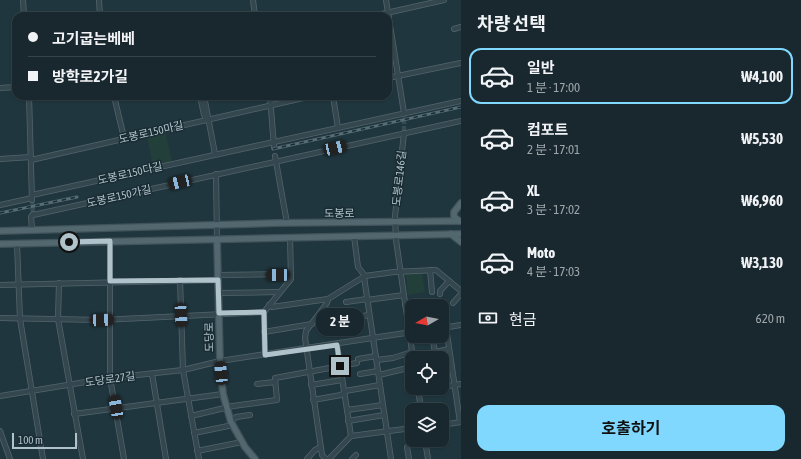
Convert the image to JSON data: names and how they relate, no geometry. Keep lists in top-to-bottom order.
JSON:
{
  "streets": {
    "main road": ["도봉로", "도당로"],
    "street": [
      "도봉로150마길",
      "도봉로150다길",
      "도봉로146길",
      "도봉로150가길",
      "도당로27길"
    ]
  },
  "crossings": [
    ["도봉로146길", "도봉로150가길"],
    ["도봉로146길", "도봉로"],
    ["도봉로150가길", "도봉로"],
    ["도봉로", "도당로"],
    ["도당로", "도당로27길"]
  ],
  "scale_bar": "100 m",
  "north": "left",
  "page": {
    "heading": "차량 선택",
    "banner": ["고기굽는베베", "방학로2가길"],
    "list": [
      {
        "name": "일반",
        "note": "1 분 · 17:00",
        "value": "₩4,100"
      },
      {
        "name": "컴포트",
        "note": "2 분 · 17:01",
        "value": "₩5,530"
      },
      {
        "name": "XL",
        "note": "3 분 · 17:02",
        "value": "₩6,960"
      },
      {
        "name": "Moto",
        "note": "4 분 · 17:03",
        "value": "₩3,130"
      }
    ],
    "pay": ["현금", "620 m"],
    "bubble": "2 분",
    "buttons": "호출하기",
    "scale": "100 m"
  }
}
